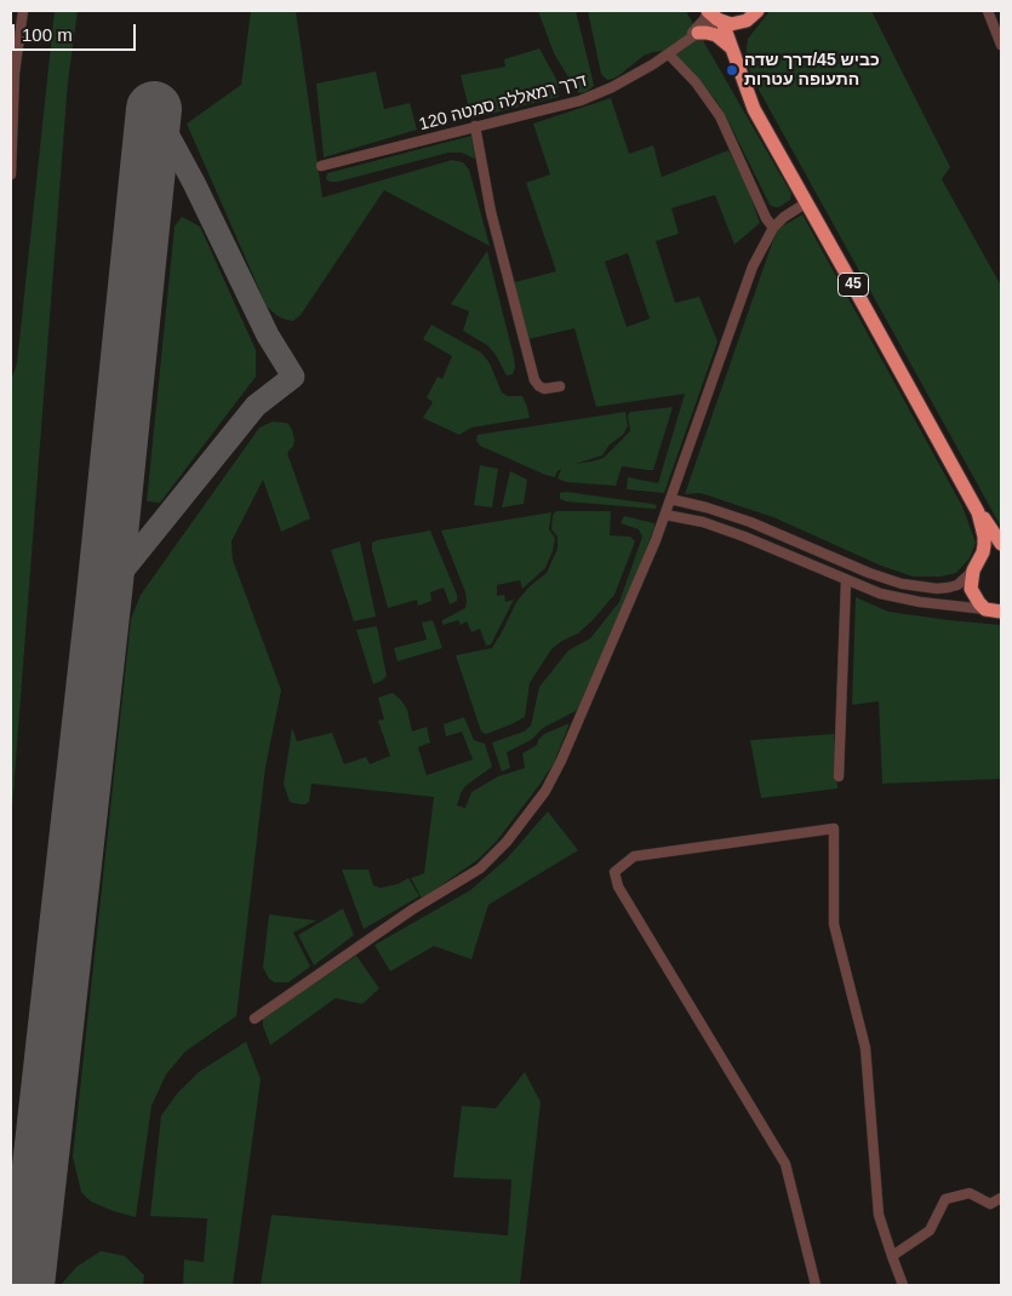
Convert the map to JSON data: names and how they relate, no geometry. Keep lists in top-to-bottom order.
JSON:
{
  "streets": {
    "highway": ["45"],
    "street": ["דרך רמאללה סמטה 120"]
  },
  "crossings": [
    ["דרך רמאללה סמטה 120", "45"]
  ],
  "places": ["כביש 45/דרך שדה התעופה עטרות"],
  "scale_bar": "100 m"
}
